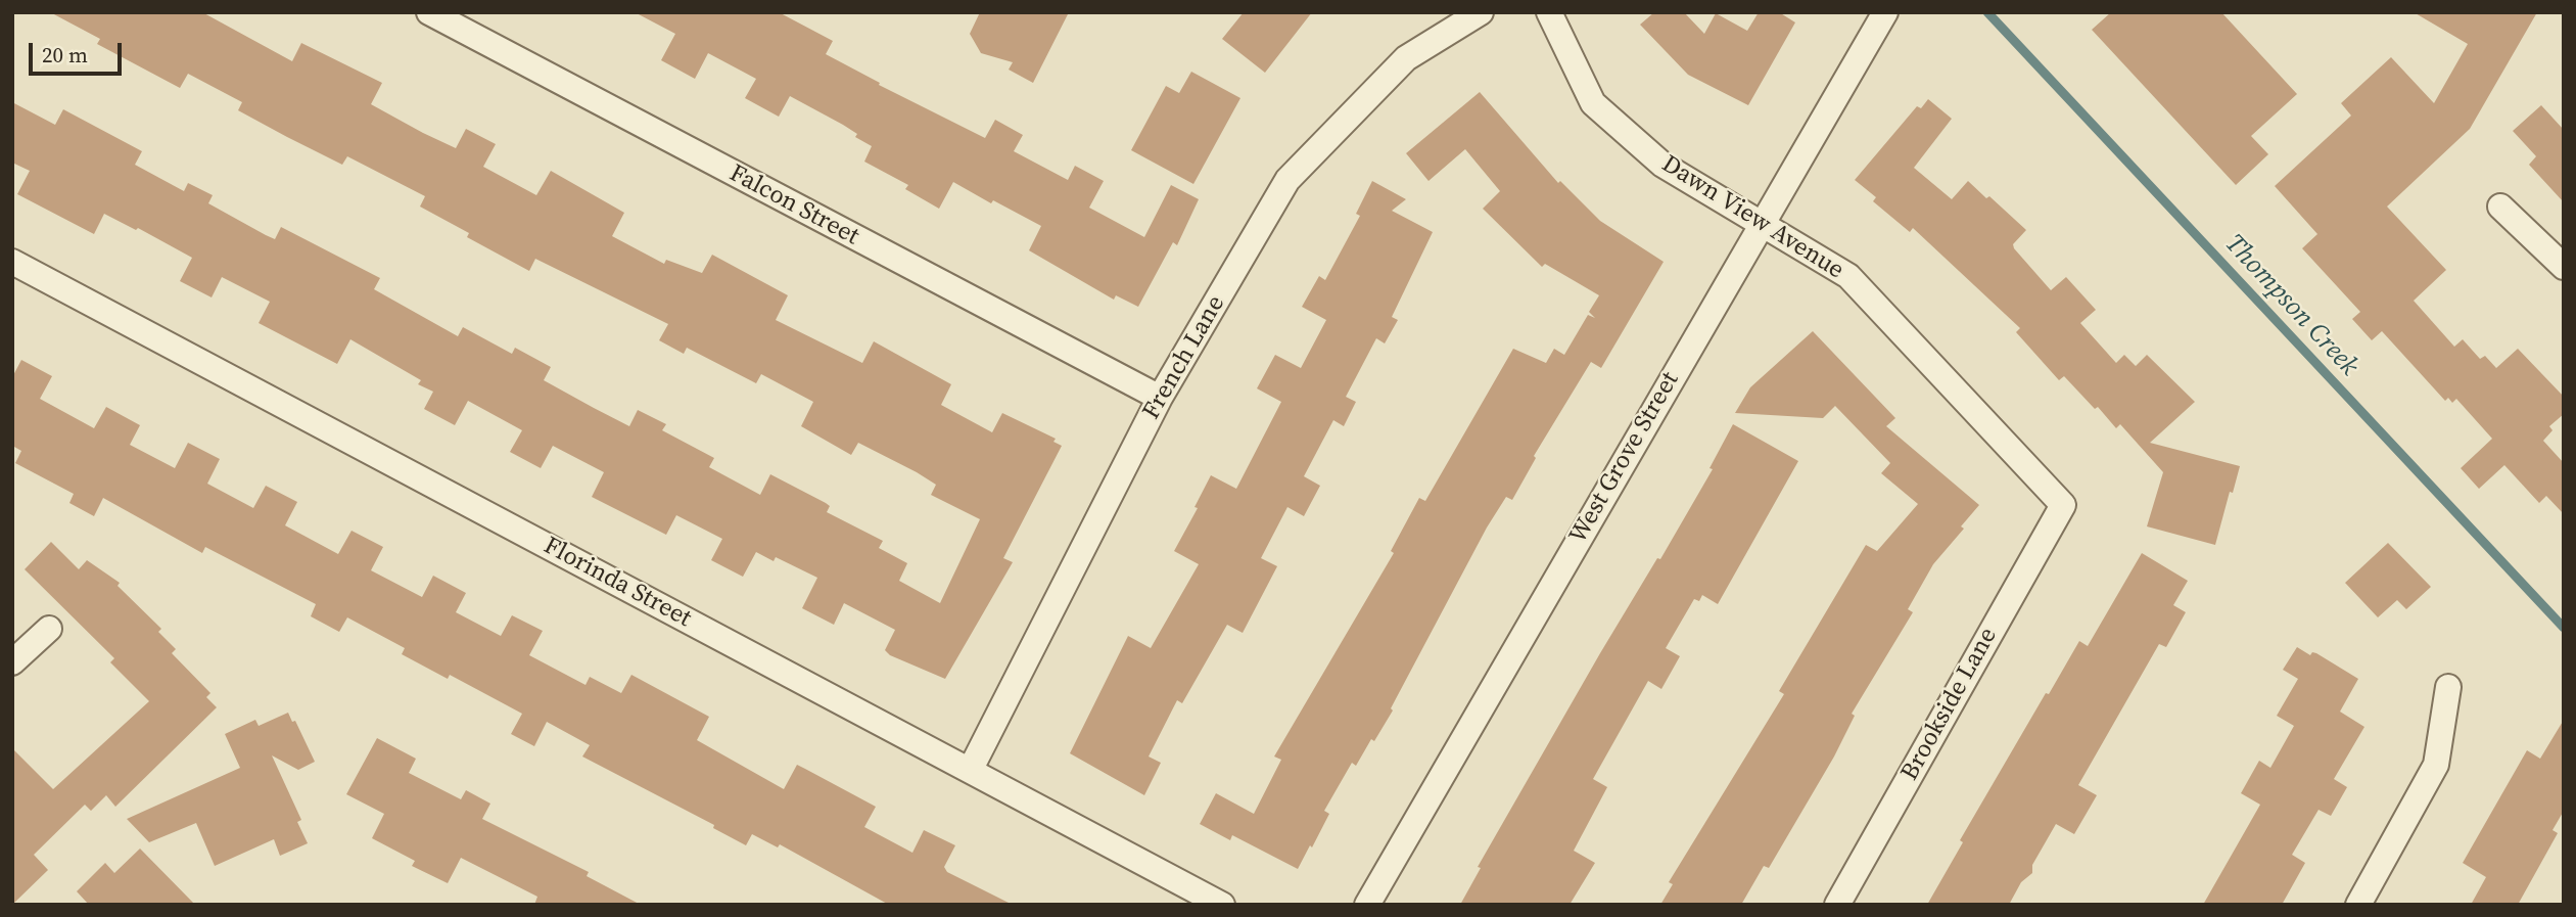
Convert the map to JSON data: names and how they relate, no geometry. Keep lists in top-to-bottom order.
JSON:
{
  "streets": {
    "street": [
      "Falcon Street",
      "Dawn View Avenue",
      "French Lane",
      "West Grove Street",
      "Florinda Street",
      "Brookside Lane"
    ]
  },
  "crossings": [
    ["Falcon Street", "French Lane"],
    ["Dawn View Avenue", "West Grove Street"],
    ["Dawn View Avenue", "Brookside Lane"],
    ["French Lane", "Florinda Street"]
  ],
  "water": ["Thompson Creek"],
  "scale_bar": "20 m"
}
